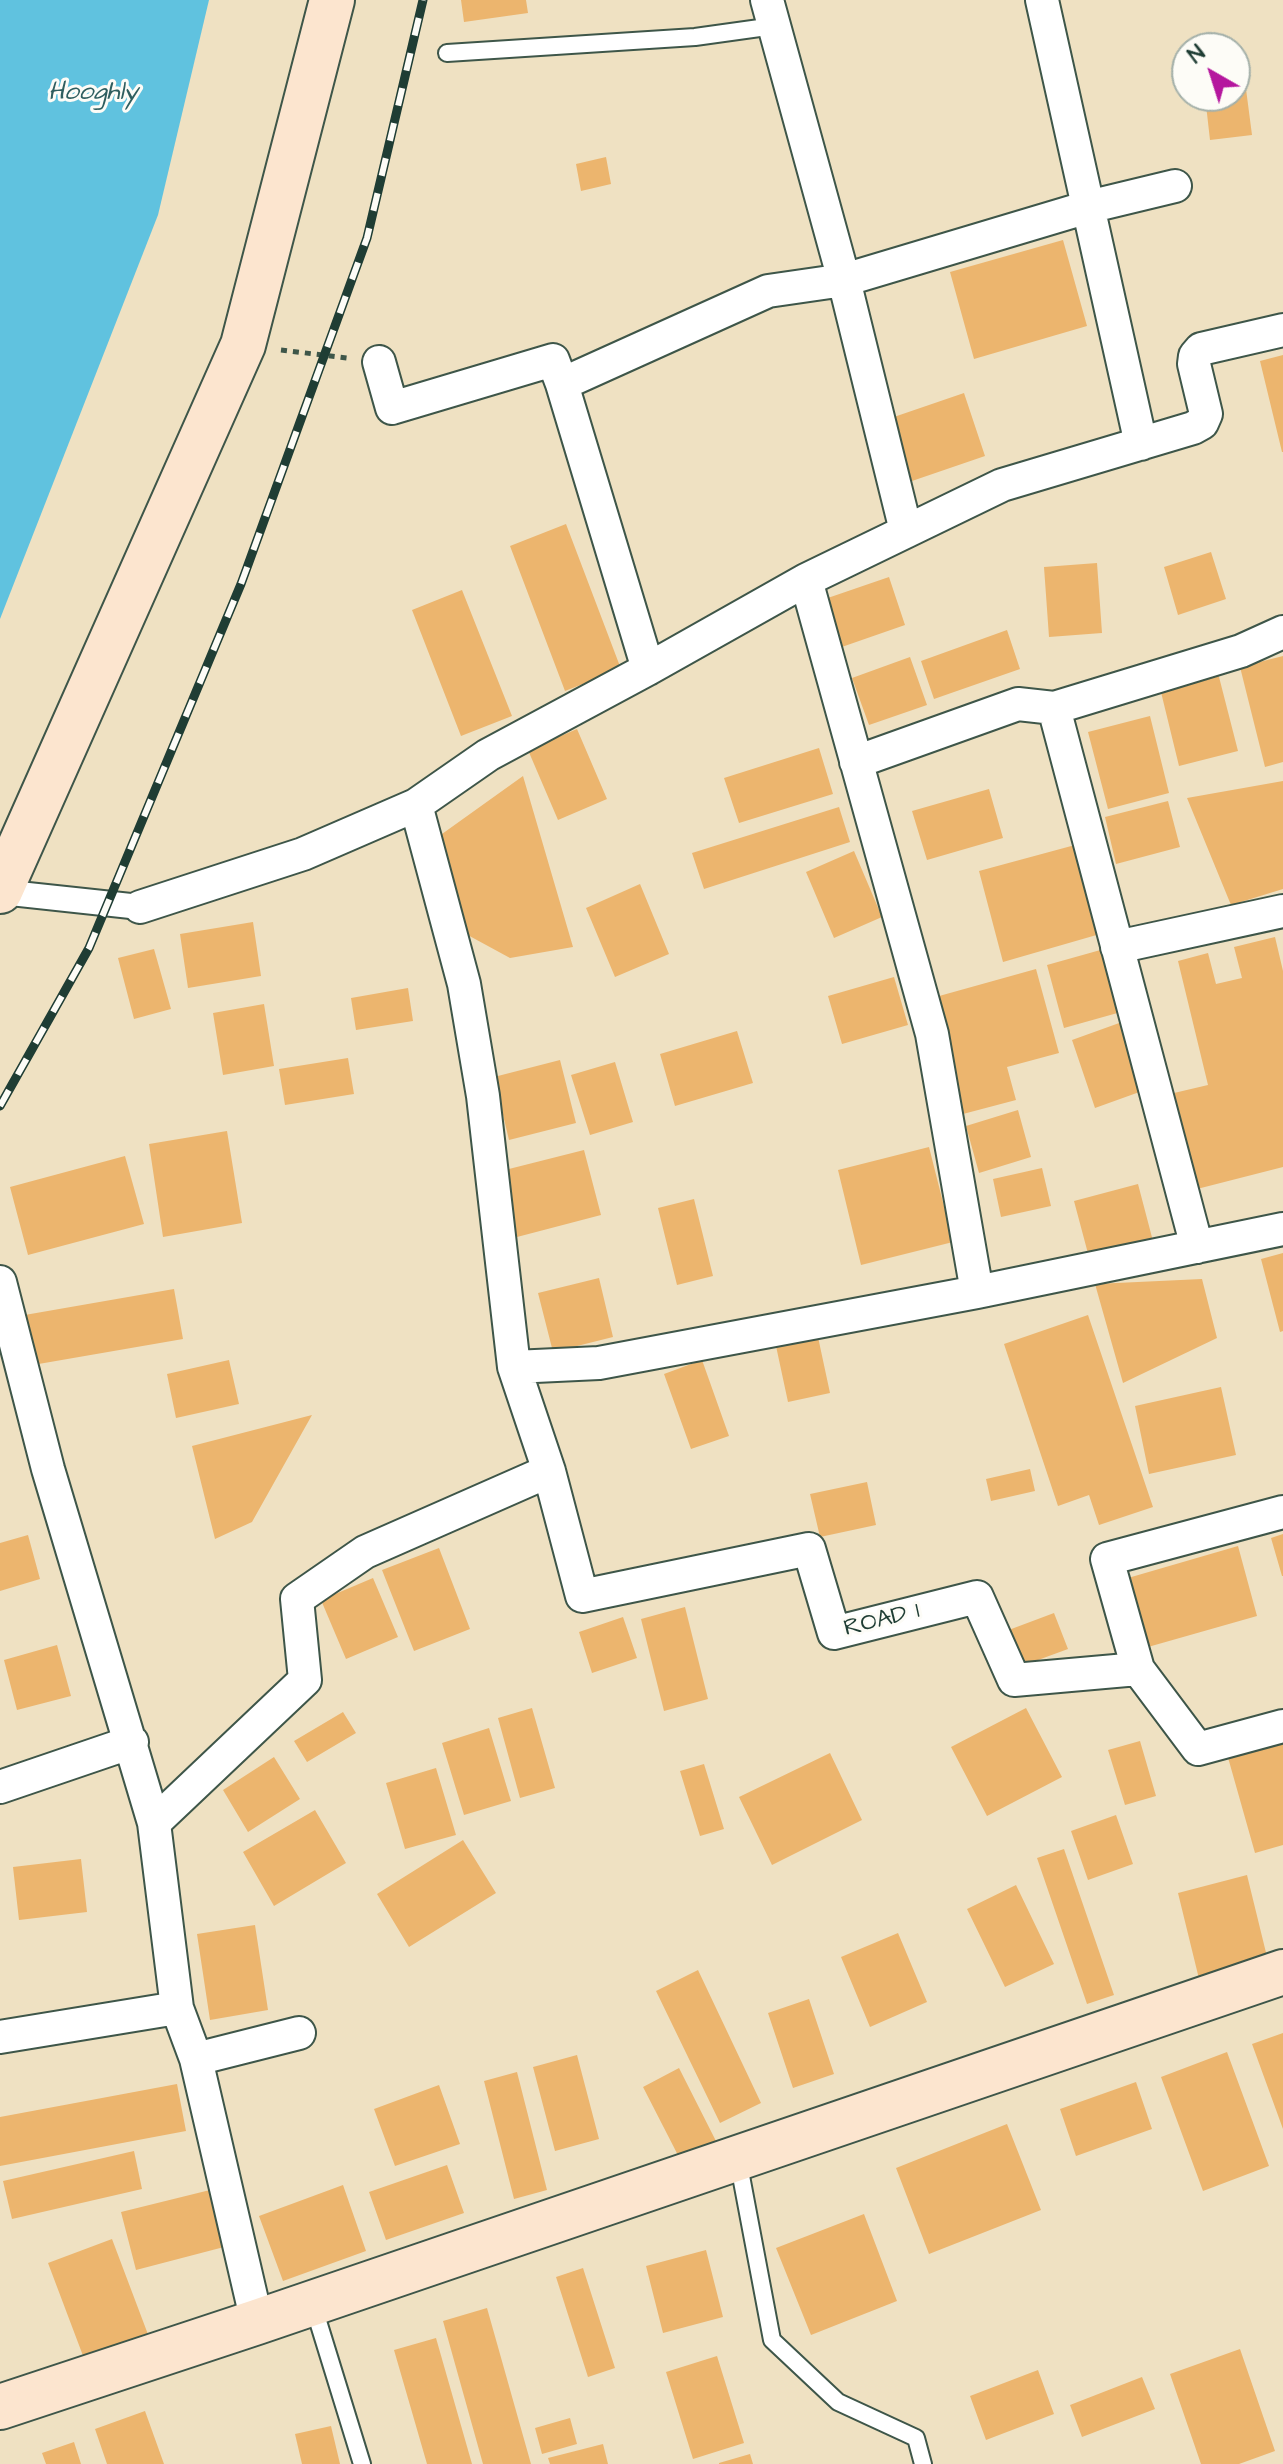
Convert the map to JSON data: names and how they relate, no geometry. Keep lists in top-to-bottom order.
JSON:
{
  "streets": {
    "street": ["ROAD 1"]
  },
  "water": ["Hooghly"],
  "north": "top left"
}
